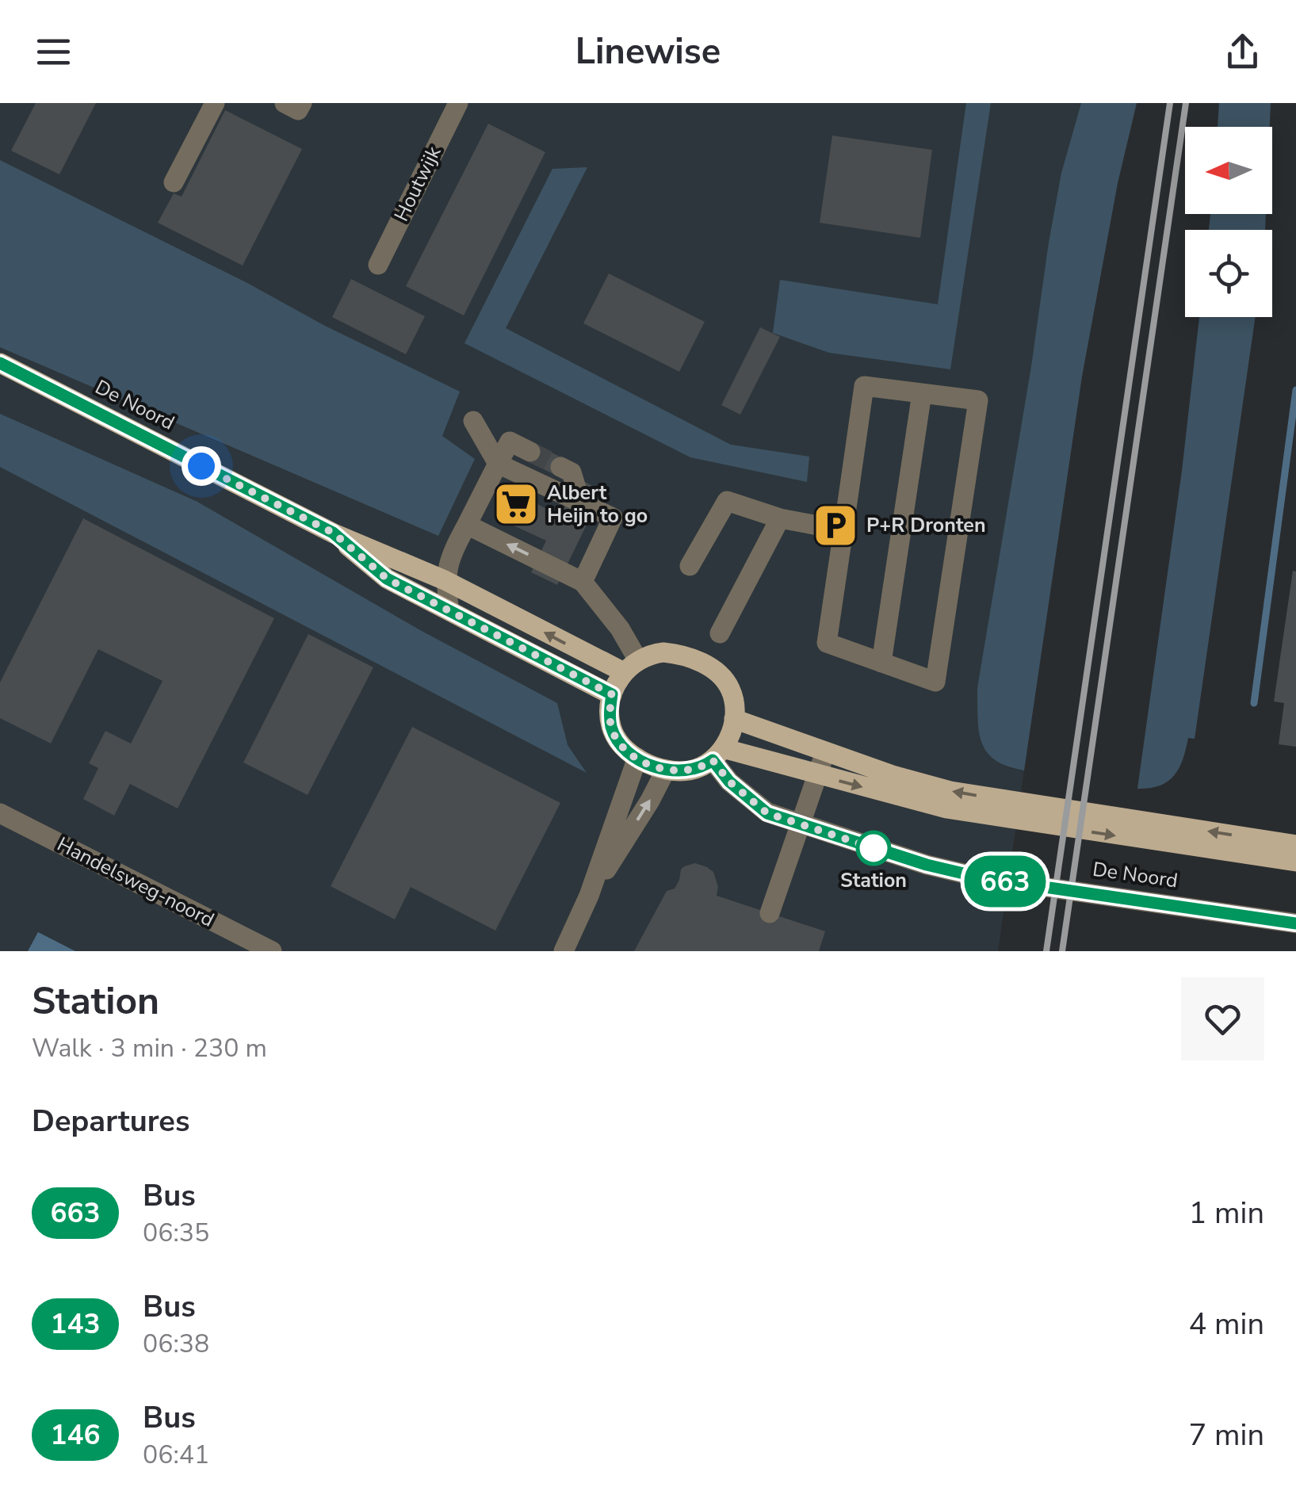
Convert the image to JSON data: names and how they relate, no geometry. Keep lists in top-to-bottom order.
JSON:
{
  "streets": {
    "main road": ["De Noord"],
    "street": ["Houtwijk", "Handelsweg-noord"]
  },
  "places": {
    "supermarket": ["Albert Heijn to go"],
    "parking": ["P+R Dronten"],
    "other": ["Station"]
  },
  "lines": ["bus line 663"],
  "north": "left",
  "page": {
    "header": "Linewise",
    "on_map": "663",
    "heading": [
      ["Station", "Walk · 3 min · 230 m"],
      "Departures"
    ],
    "list": [
      {
        "mark": "663",
        "name": "Bus",
        "note": "06:35",
        "value": "1 min"
      },
      {
        "mark": "143",
        "name": "Bus",
        "note": "06:38",
        "value": "4 min"
      },
      {
        "mark": "146",
        "name": "Bus",
        "note": "06:41",
        "value": "7 min"
      }
    ]
  }
}
